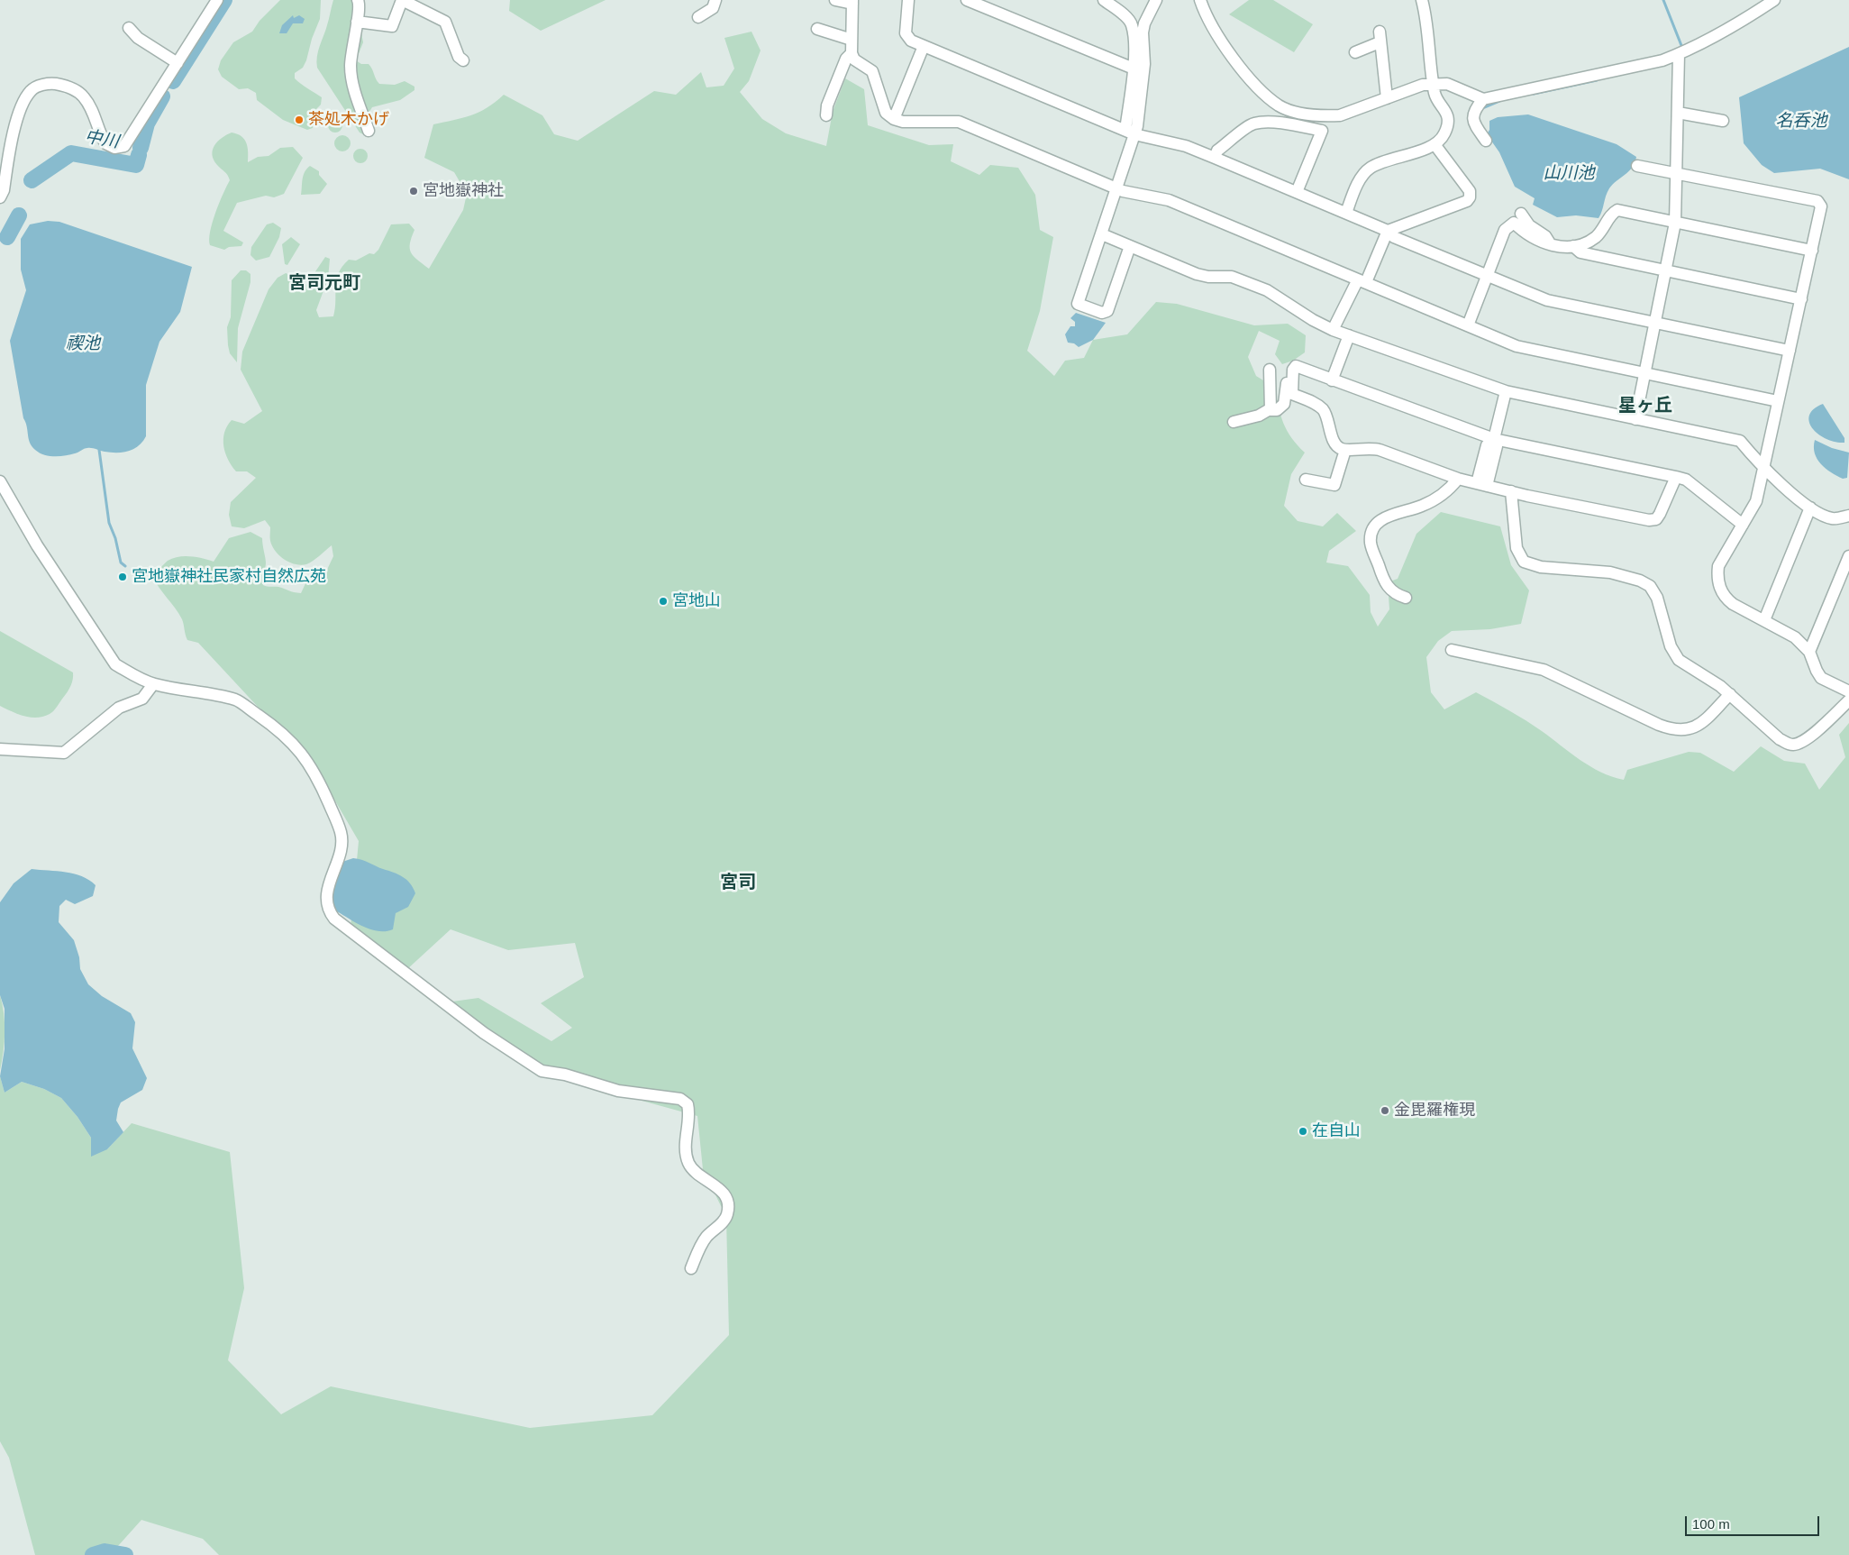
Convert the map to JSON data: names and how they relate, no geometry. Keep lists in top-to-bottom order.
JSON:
{
  "districts": ["宮司元町", "星ヶ丘", "宮司"],
  "water": [
    "名呑池",
    "中川",
    "山川池",
    "禊池"
  ],
  "places": [
    "茶処木かげ",
    "宮地嶽神社",
    "宮地嶽神社民家村自然広苑",
    "宮地山",
    "金毘羅権現",
    "在自山"
  ],
  "scale_bar": "100 m"
}
